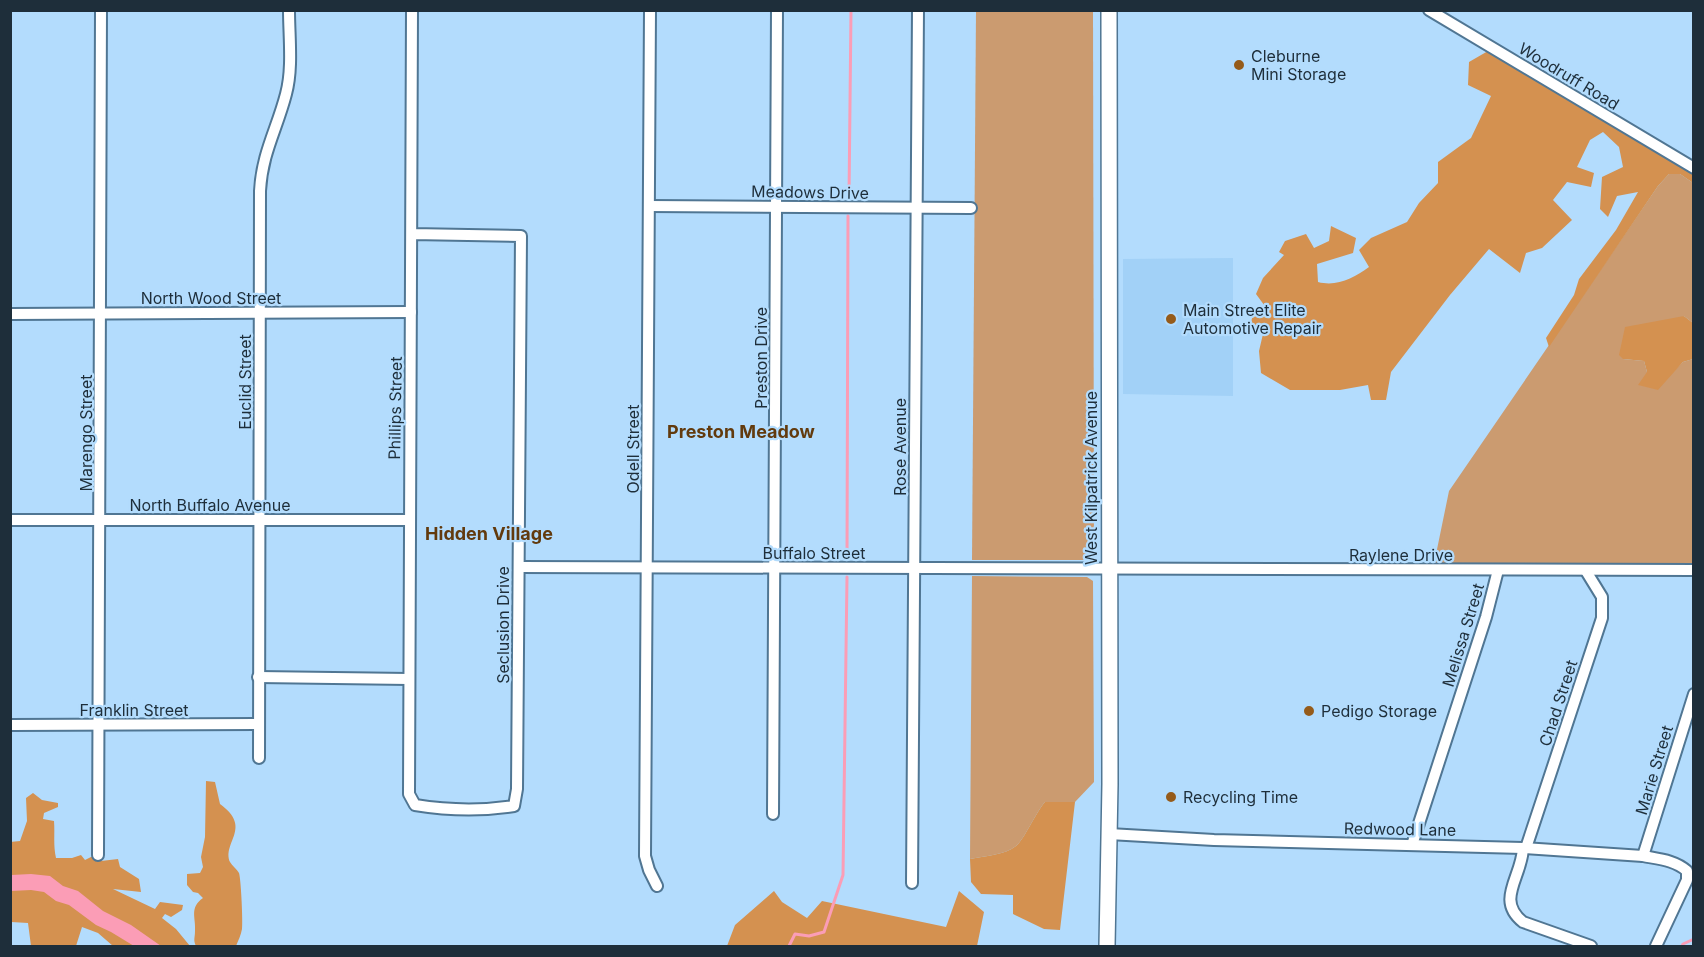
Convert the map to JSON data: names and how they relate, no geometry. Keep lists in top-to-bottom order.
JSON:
{
  "streets": {
    "main road": ["West Kilpatrick Avenue"],
    "street": [
      "Woodruff Road",
      "Meadows Drive",
      "North Wood Street",
      "Preston Drive",
      "Euclid Street",
      "Phillips Street",
      "Marengo Street",
      "Rose Avenue",
      "Odell Street",
      "North Buffalo Avenue",
      "Buffalo Street",
      "Raylene Drive",
      "Seclusion Drive",
      "Melissa Street",
      "Chad Street",
      "Franklin Street",
      "Marie Street",
      "Redwood Lane"
    ]
  },
  "crossings": [
    ["Meadows Drive", "Preston Drive"],
    ["Meadows Drive", "Rose Avenue"],
    ["Meadows Drive", "Odell Street"],
    ["North Wood Street", "Euclid Street"],
    ["North Wood Street", "Phillips Street"],
    ["North Wood Street", "Marengo Street"],
    ["Preston Drive", "Buffalo Street"],
    ["Euclid Street", "North Buffalo Avenue"],
    ["Euclid Street", "Franklin Street"],
    ["Phillips Street", "North Buffalo Avenue"],
    ["Phillips Street", "Seclusion Drive"],
    ["Marengo Street", "North Buffalo Avenue"],
    ["Marengo Street", "Franklin Street"],
    ["Rose Avenue", "Buffalo Street"],
    ["Odell Street", "Buffalo Street"],
    ["West Kilpatrick Avenue", "Buffalo Street"],
    ["West Kilpatrick Avenue", "Raylene Drive"],
    ["West Kilpatrick Avenue", "Redwood Lane"],
    ["Buffalo Street", "Raylene Drive"],
    ["Buffalo Street", "Seclusion Drive"],
    ["Raylene Drive", "Melissa Street"],
    ["Raylene Drive", "Chad Street"],
    ["Melissa Street", "Redwood Lane"],
    ["Chad Street", "Redwood Lane"],
    ["Marie Street", "Redwood Lane"]
  ],
  "districts": ["Preston Meadow", "Hidden Village"],
  "places": [
    "Cleburne Mini Storage",
    "Main Street Elite Automotive Repair",
    "Pedigo Storage",
    "Recycling Time"
  ]
}
